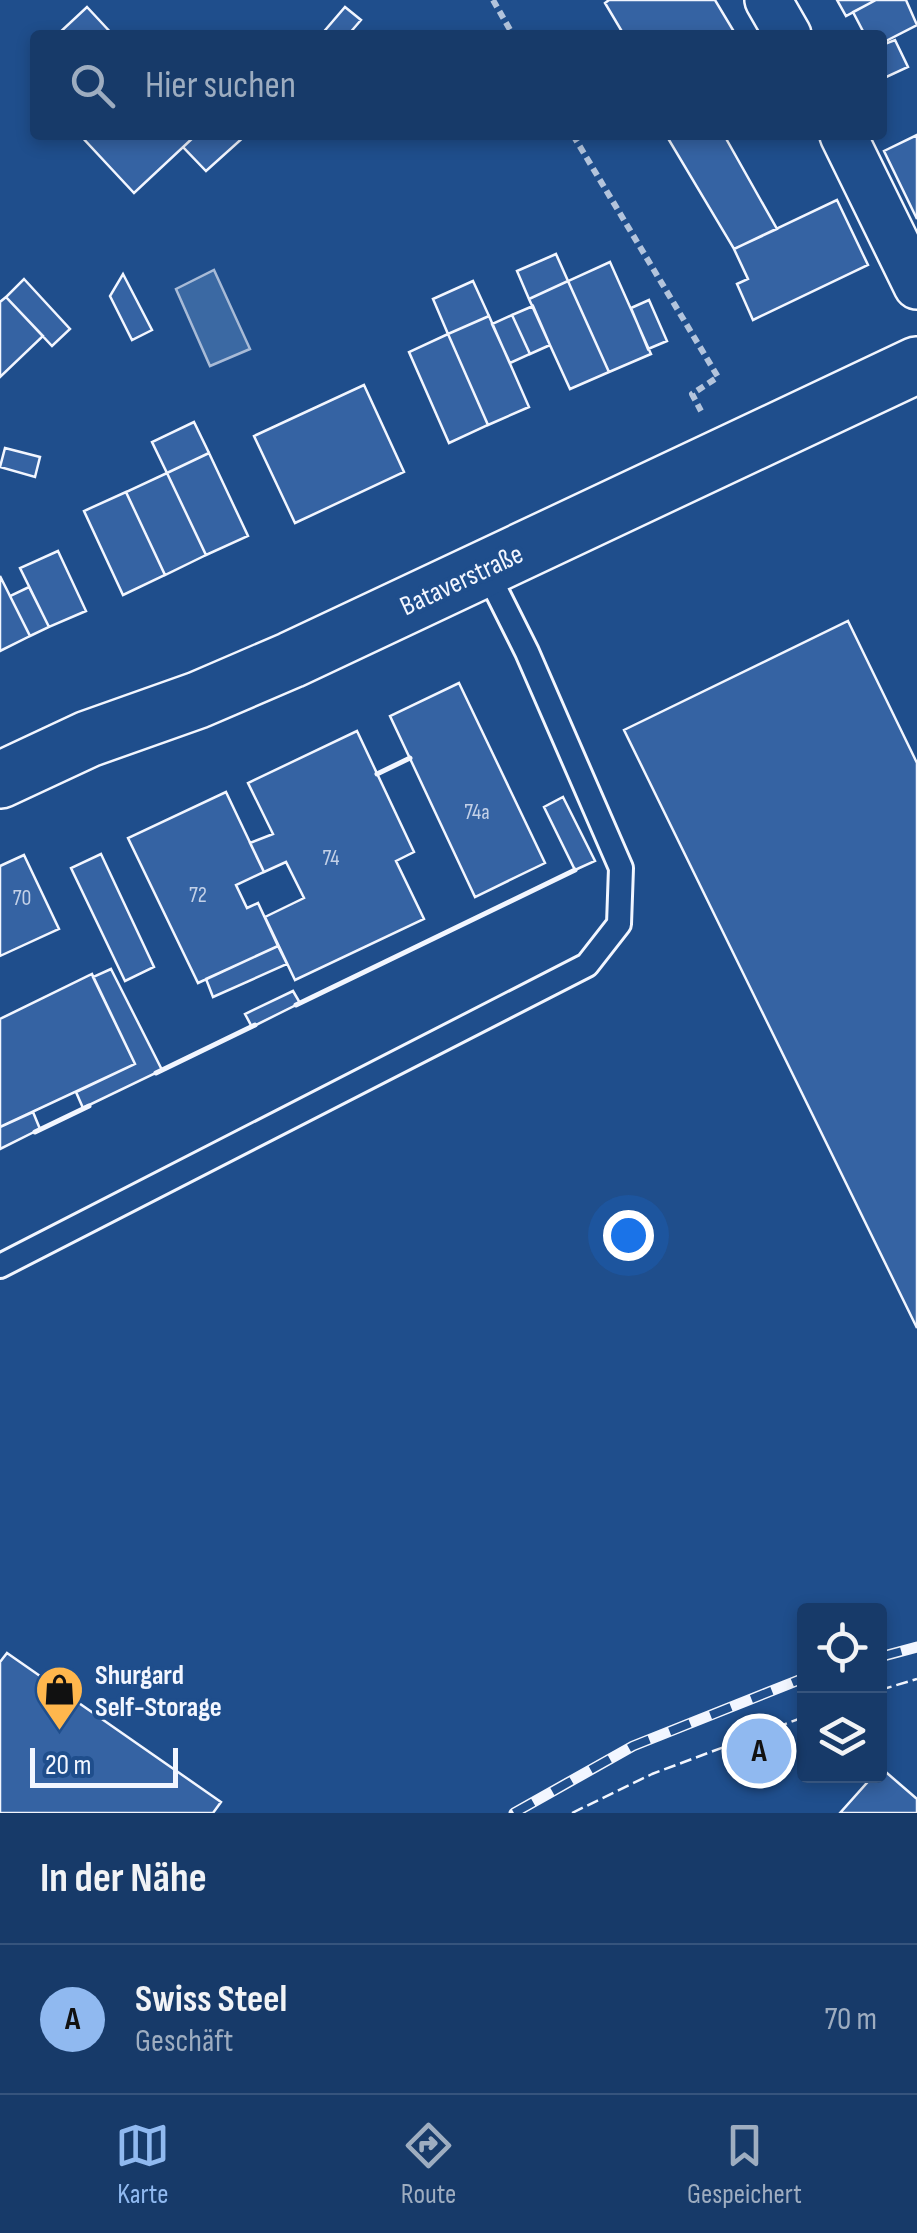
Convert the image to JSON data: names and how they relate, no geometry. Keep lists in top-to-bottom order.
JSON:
{
  "streets": {
    "street": ["Bataverstraße"]
  },
  "places": {
    "shop": ["Shurgard Self-Storage"]
  },
  "house_numbers": [
    "74a",
    "74",
    "72",
    "70"
  ],
  "scale_bar": "20 m",
  "page": {
    "search": "Hier suchen",
    "pins": "A",
    "scale": "20 m",
    "heading": "In der Nähe",
    "list": [
      {
        "mark": "A",
        "name": "Swiss Steel",
        "note": "Geschäft",
        "value": "70 m"
      }
    ],
    "nav": ["Karte", "Route", "Gespeichert"]
  }
}
